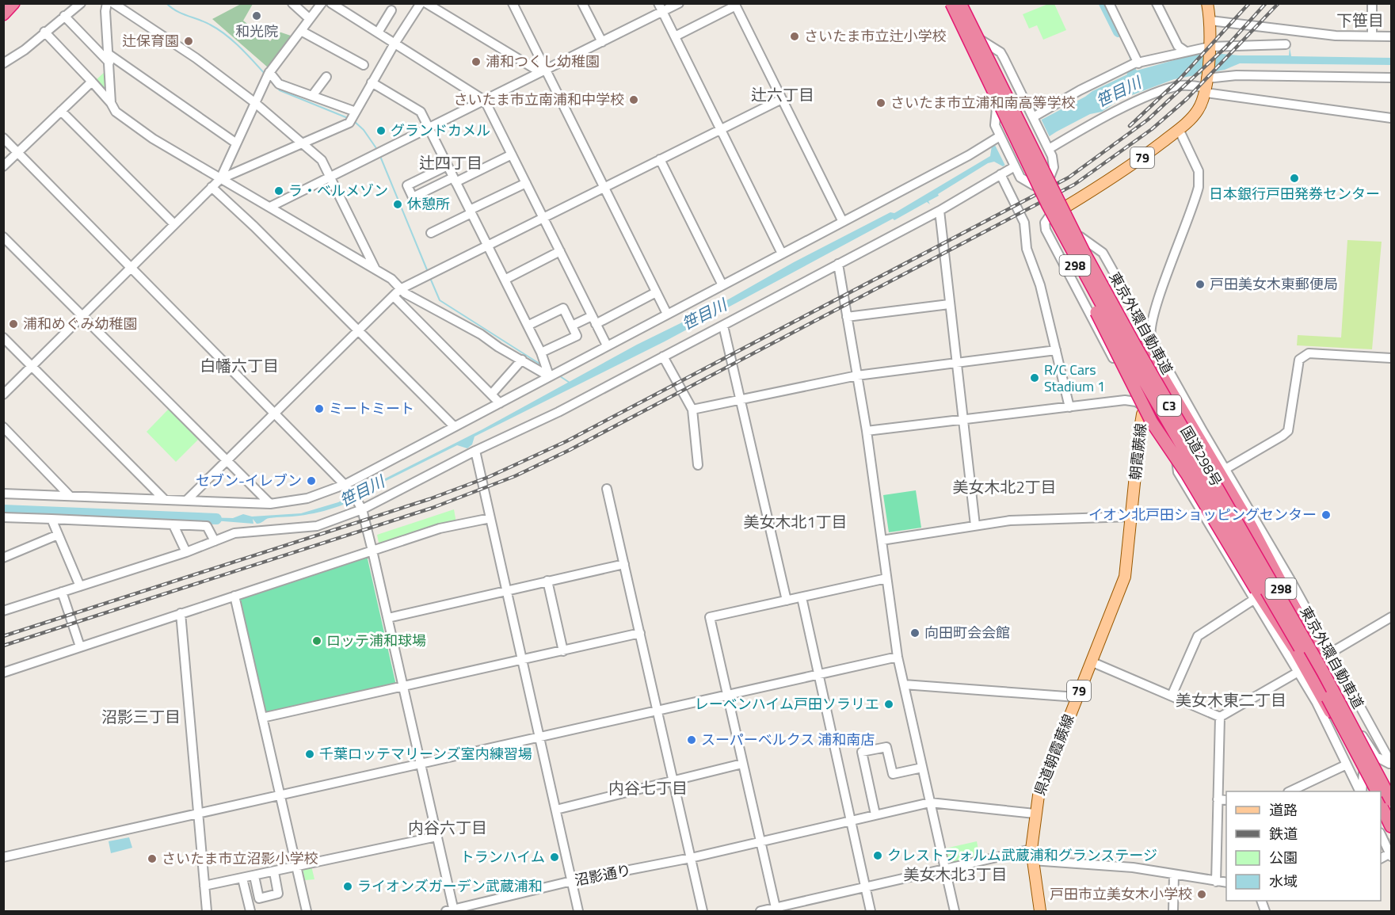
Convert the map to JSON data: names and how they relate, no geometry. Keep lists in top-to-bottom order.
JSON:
{
  "streets": {
    "highway": [
      "298",
      "東京外環自動車道",
      "C3",
      "国道298号"
    ],
    "main road": ["79", "朝霞蕨線", "県道朝霞蕨線"],
    "street": ["沼影通り"]
  },
  "crossings": [
    ["79", "東京外環自動車道"],
    ["79", "国道298号"],
    ["東京外環自動車道", "国道298号"],
    ["朝霞蕨線", "国道298号"],
    ["朝霞蕨線", "県道朝霞蕨線"],
    ["県道朝霞蕨線", "沼影通り"]
  ],
  "districts": [
    "下笹目",
    "辻六丁目",
    "辻四丁目",
    "白幡六丁目",
    "美女木北2丁目",
    "美女木北1丁目",
    "美女木東二丁目",
    "沼影三丁目",
    "内谷七丁目",
    "内谷六丁目",
    "美女木北3丁目"
  ],
  "water": ["笹目川"],
  "places": [
    "和光院",
    "さいたま市立辻小学校",
    "辻保育園",
    "浦和つくし幼稚園",
    "さいたま市立南浦和中学校",
    "さいたま市立浦和南高等学校",
    "グランドカメル",
    "日本銀行戸田発券センター",
    "ラ・ベルメゾン",
    "休憩所",
    "戸田美女木東郵便局",
    "浦和めぐみ幼稚園",
    "R/C Cars Stadium 1",
    "ミートミート",
    "セブン-イレブン",
    "イオン北戸田ショッピングセンター",
    "向田町会会館",
    "ロッテ浦和球場",
    "レーベンハイム戸田ソラリエ",
    "スーパーベルクス 浦和南店",
    "千葉ロッテマリーンズ室内練習場",
    "クレストフォルム武蔵浦和グランステージ",
    "トランハイム",
    "さいたま市立沼影小学校",
    "ライオンズガーデン武蔵浦和",
    "戸田市立美女木小学校"
  ],
  "legend": [
    "道路",
    "鉄道",
    "公園",
    "水域"
  ]
}
